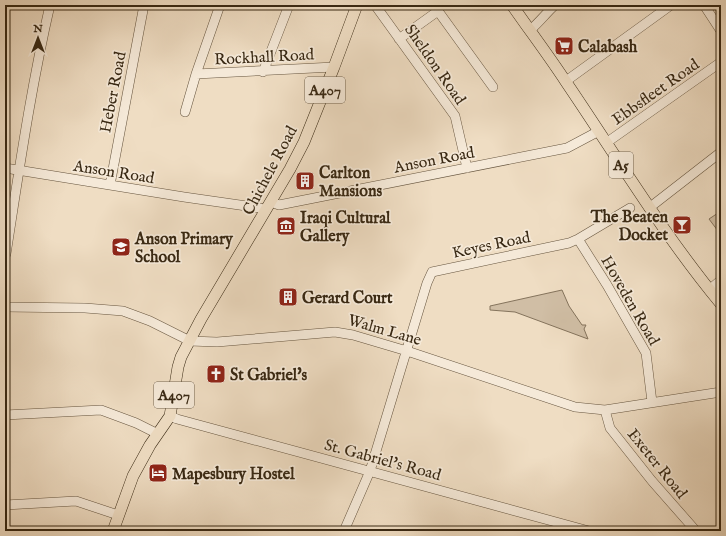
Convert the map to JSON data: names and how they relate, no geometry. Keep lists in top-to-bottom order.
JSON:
{
  "streets": {
    "main road": ["A407", "A5", "Chichele Road"],
    "street": [
      "Rockhall Road",
      "Sheldon Road",
      "Ebbsfleet Road",
      "Heber Road",
      "Anson Road",
      "Keyes Road",
      "Hoveden Road",
      "Walm Lane",
      "St. Gabriel's Road",
      "Exeter Road"
    ]
  },
  "crossings": [
    ["Rockhall Road", "Chichele Road"],
    ["Sheldon Road", "Anson Road"],
    ["A407", "Chichele Road"],
    ["A407", "Walm Lane"],
    ["A407", "St. Gabriel's Road"],
    ["Ebbsfleet Road", "A5"],
    ["Heber Road", "Anson Road"],
    ["Anson Road", "A5"],
    ["Anson Road", "Chichele Road"],
    ["Chichele Road", "Walm Lane"],
    ["Keyes Road", "Hoveden Road"],
    ["Keyes Road", "Walm Lane"],
    ["Hoveden Road", "Walm Lane"],
    ["Walm Lane", "Exeter Road"]
  ],
  "places": {
    "supermarket": ["Calabash"],
    "building": ["Carlton Mansions", "Gerard Court"],
    "bar": ["The Beaten Docket"],
    "museum": ["Iraqi Cultural Gallery"],
    "school or university": ["Anson Primary School"],
    "church": ["St Gabriel's"],
    "hotel": ["Mapesbury Hostel"]
  },
  "north": "top"
}
